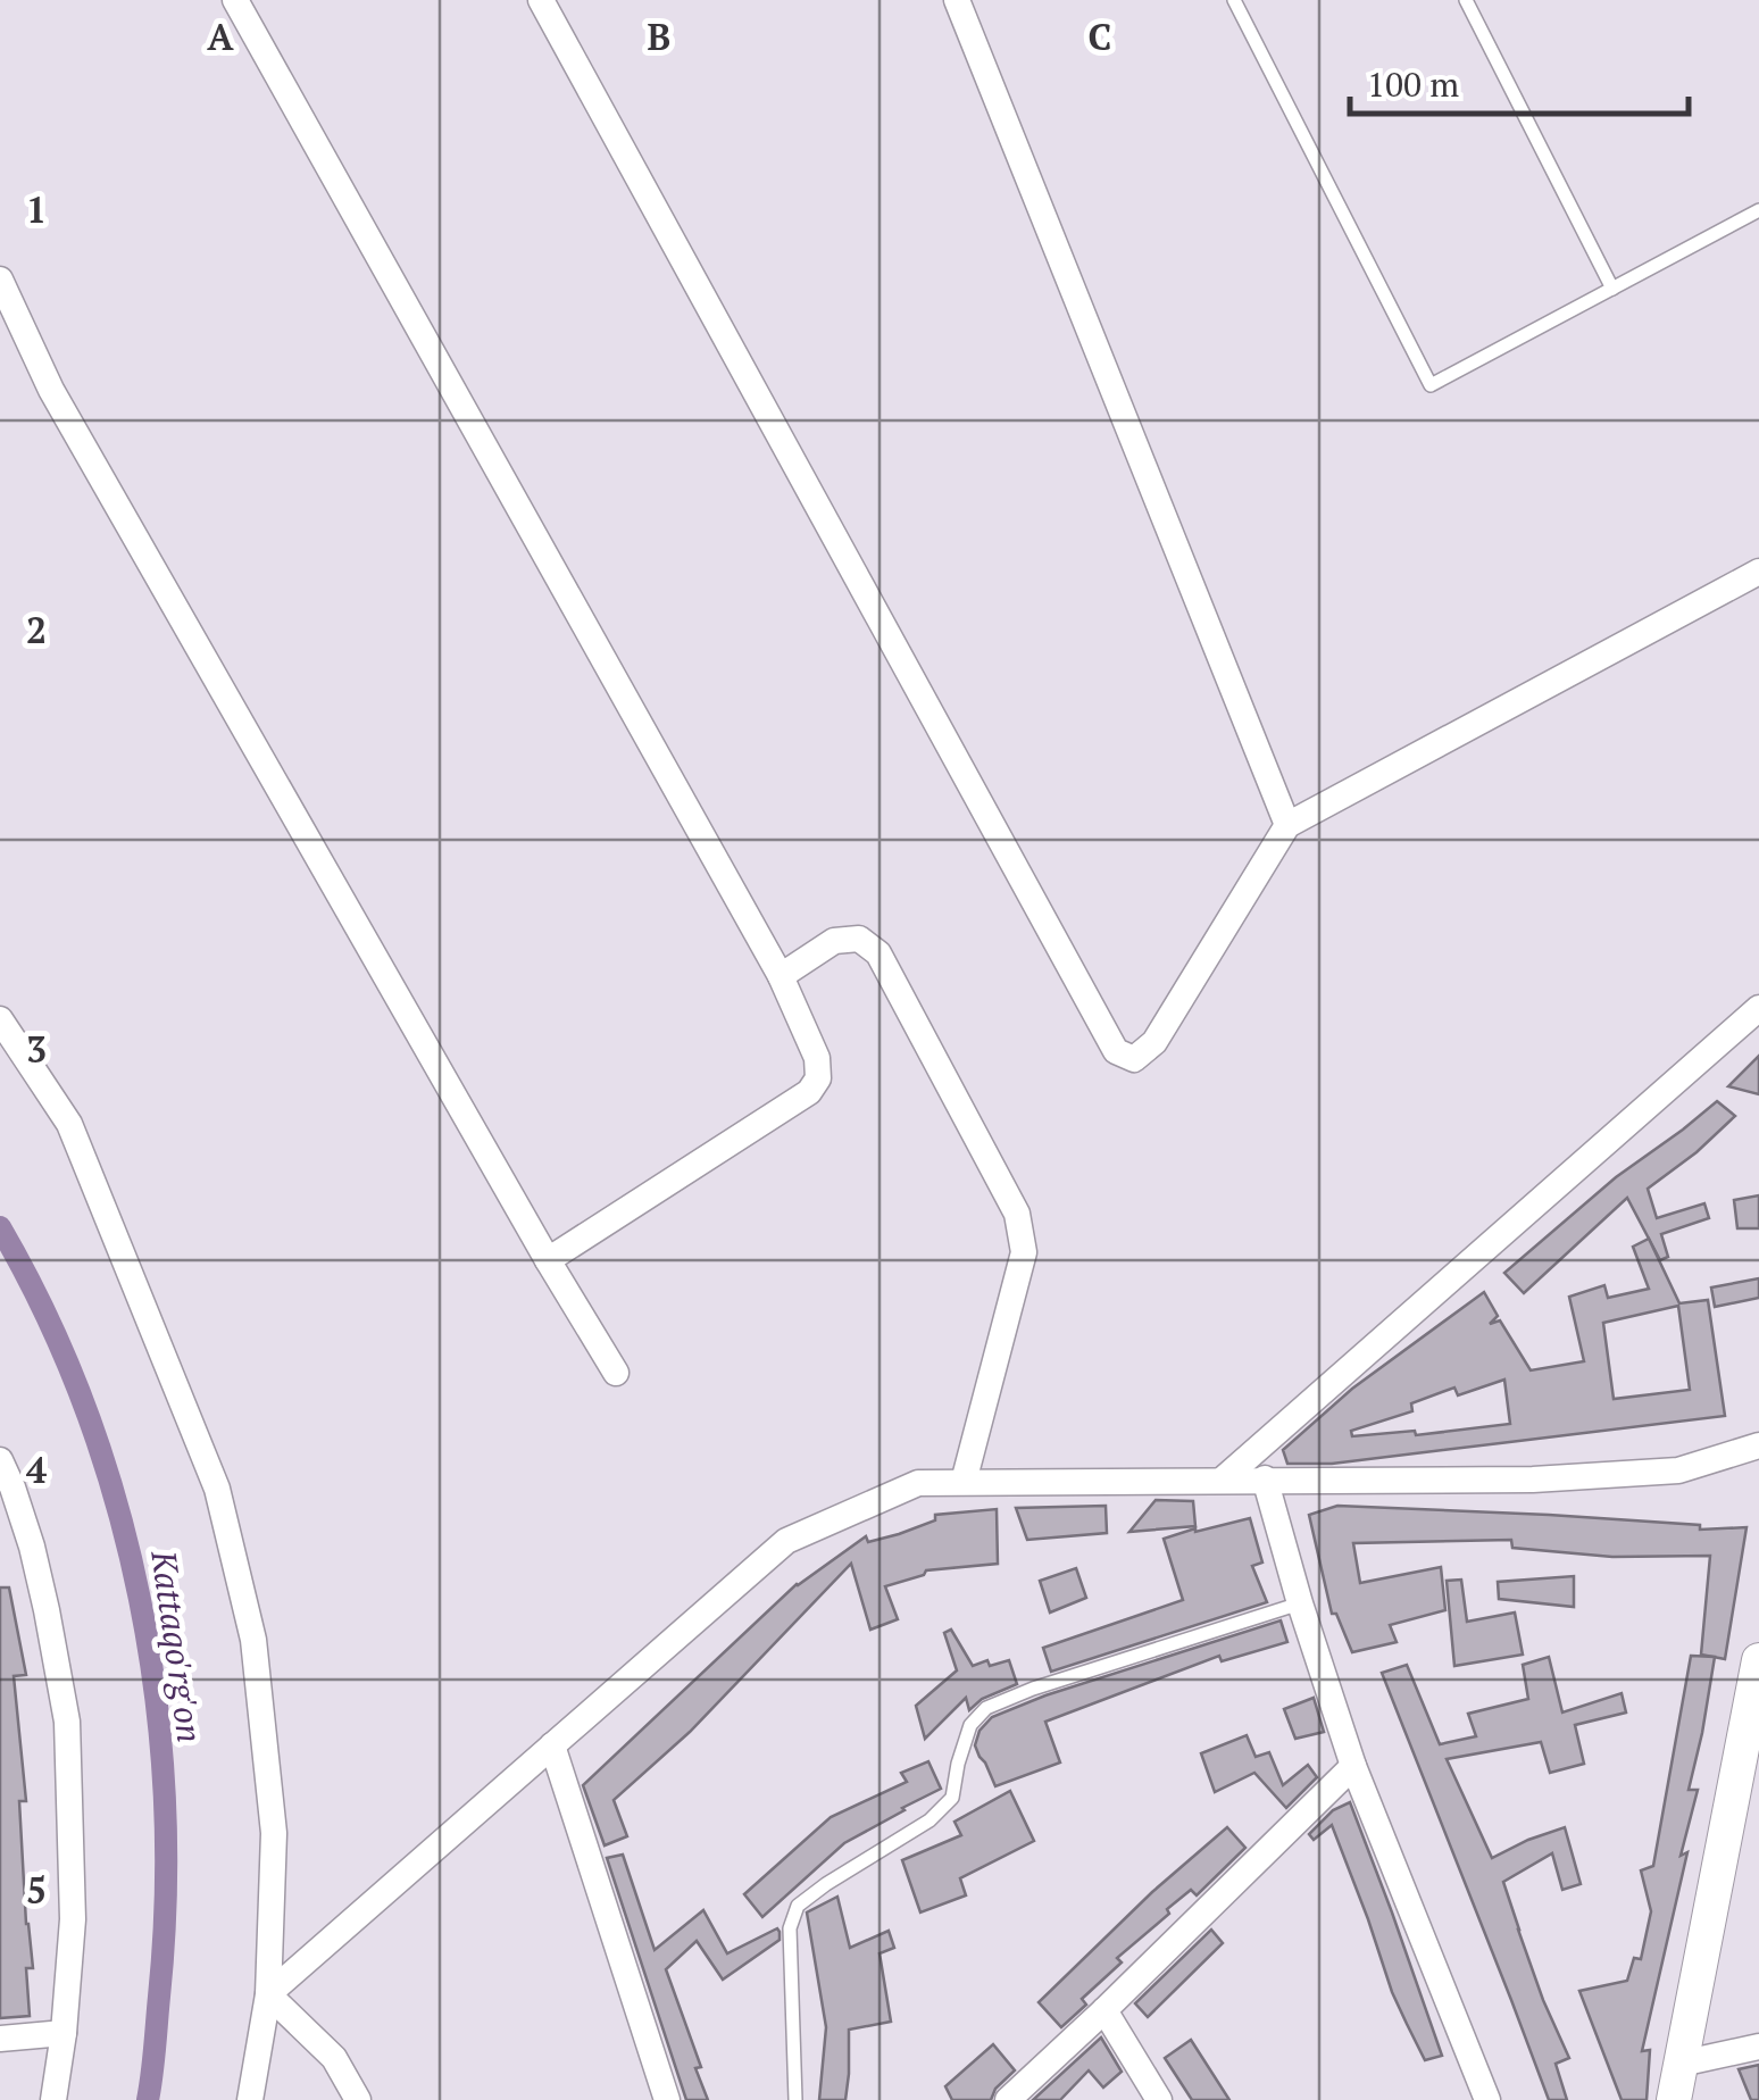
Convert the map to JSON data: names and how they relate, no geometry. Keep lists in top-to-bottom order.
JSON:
{
  "water": ["Kattaqo'rg'on"],
  "scale_bar": "100 m",
  "grid": {
    "columns": ["A", "B", "C"],
    "rows": [
      "1",
      "2",
      "3",
      "4",
      "5"
    ]
  }
}
